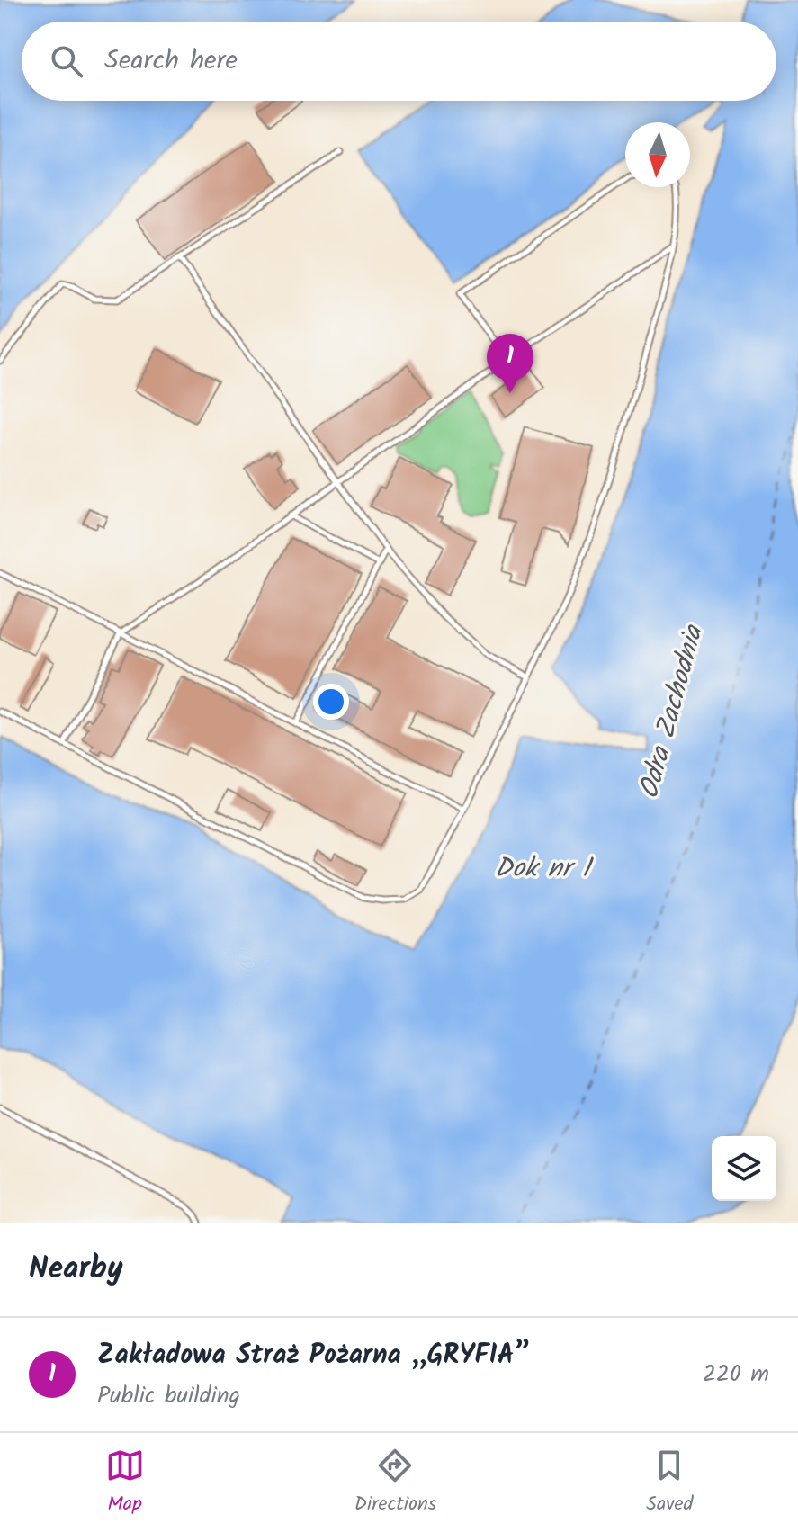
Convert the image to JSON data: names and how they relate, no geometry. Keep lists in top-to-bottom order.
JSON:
{
  "water": ["Odra Zachodnia", "Dok nr 1"],
  "north": "bottom",
  "page": {
    "search": "Search here",
    "pins": "1",
    "heading": "Nearby",
    "list": [
      {
        "mark": "1",
        "name": "Zakładowa Straż Pożarna „GRYFIA”",
        "note": "Public building",
        "value": "220 m"
      }
    ],
    "nav": ["Map", "Directions", "Saved"]
  }
}
